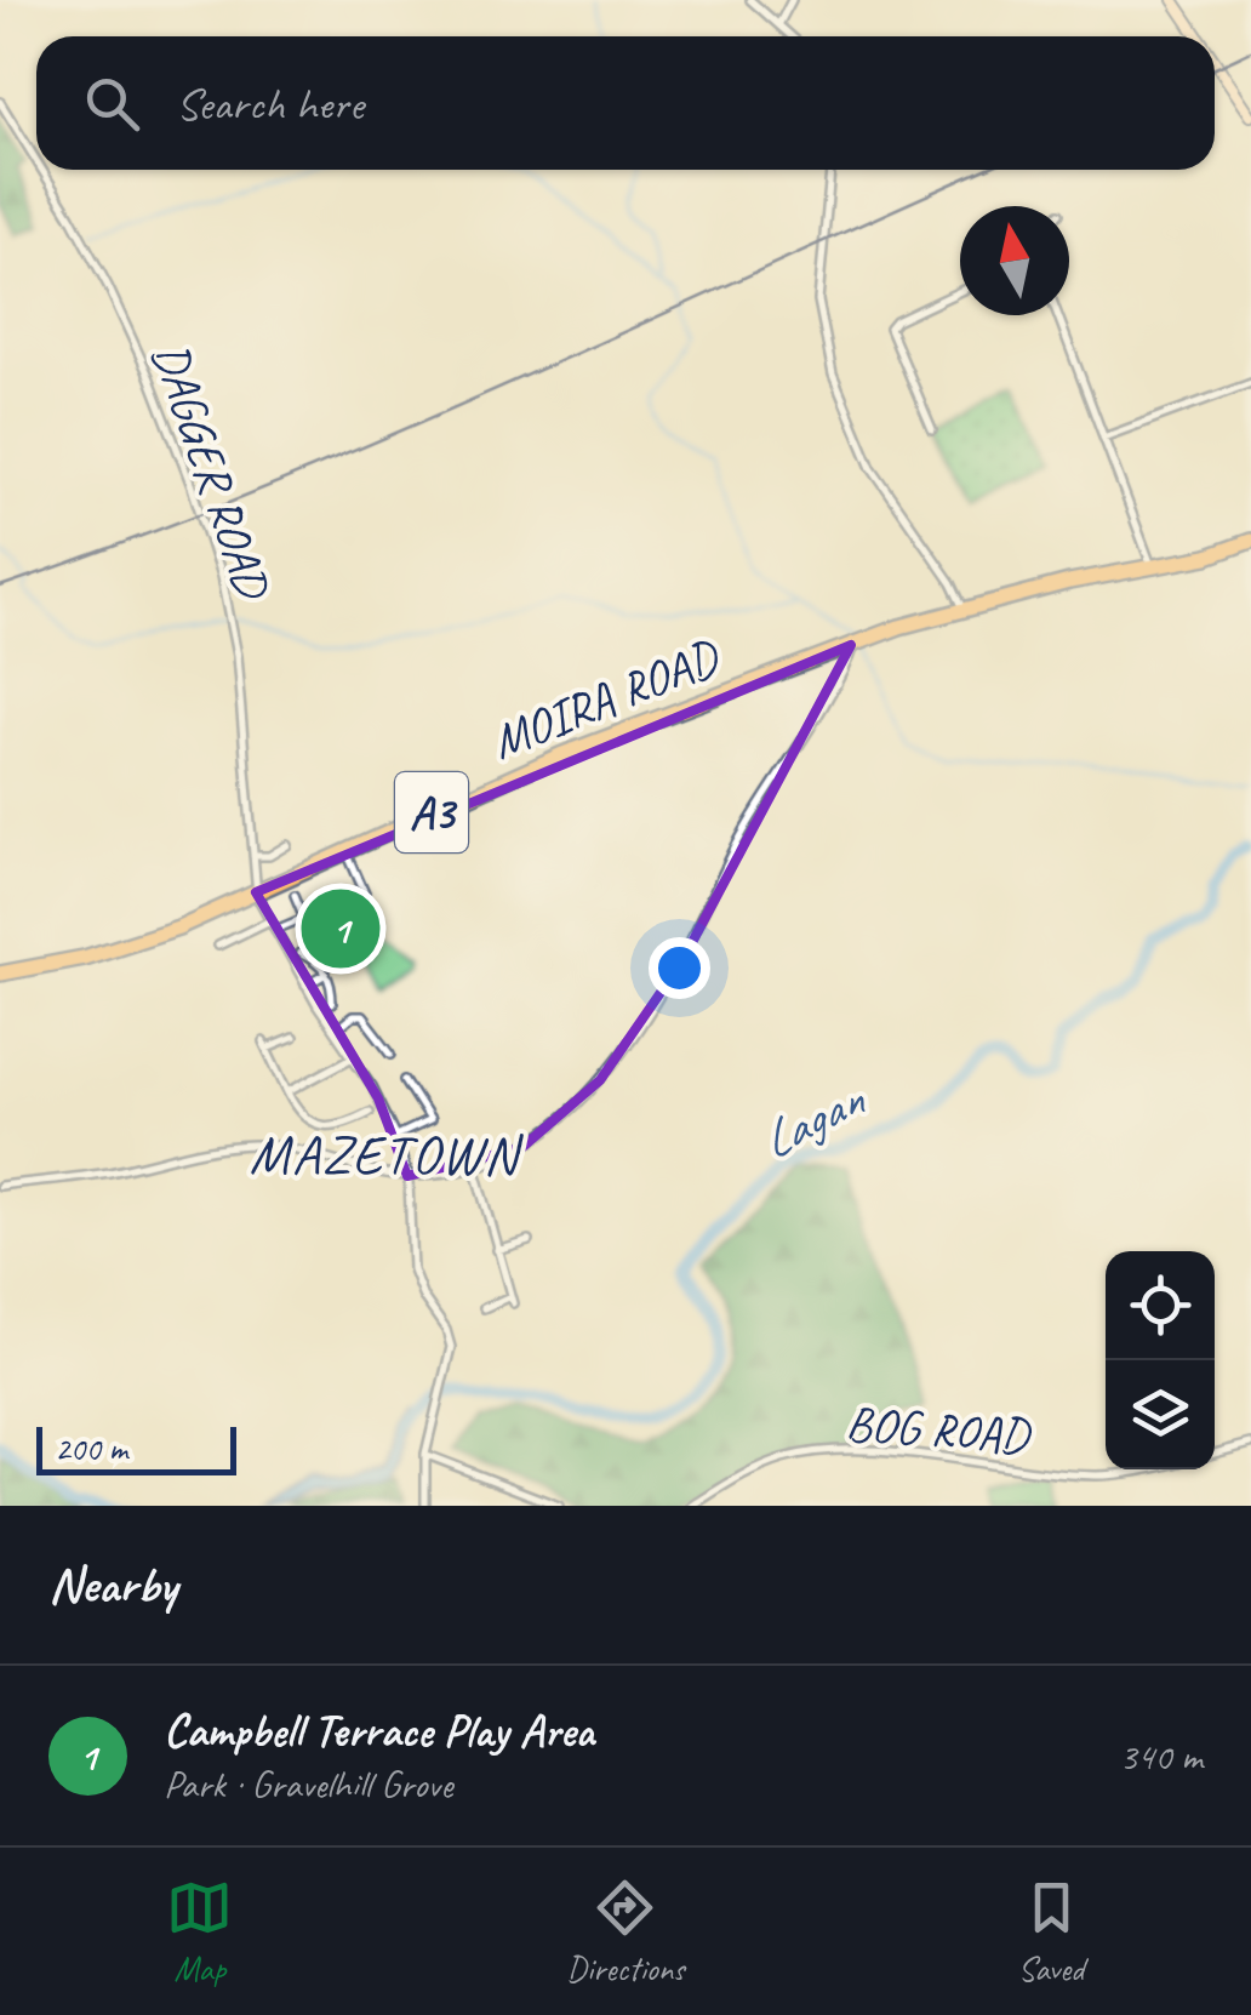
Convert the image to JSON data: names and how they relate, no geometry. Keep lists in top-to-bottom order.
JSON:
{
  "streets": {
    "highway": ["MOIRA ROAD", "A3"],
    "street": ["DAGGER ROAD", "BOG ROAD"]
  },
  "crossings": [
    ["DAGGER ROAD", "MOIRA ROAD"]
  ],
  "districts": ["MAZETOWN"],
  "water": ["Lagan"],
  "scale_bar": "200 m",
  "north": "top",
  "page": {
    "search": "Search here",
    "pins": "1",
    "scale": "200 m",
    "heading": "Nearby",
    "list": [
      {
        "mark": "1",
        "name": "Campbell Terrace Play Area",
        "note": "Park · Gravelhill Grove",
        "value": "340 m"
      }
    ],
    "nav": ["Map", "Directions", "Saved"]
  }
}
